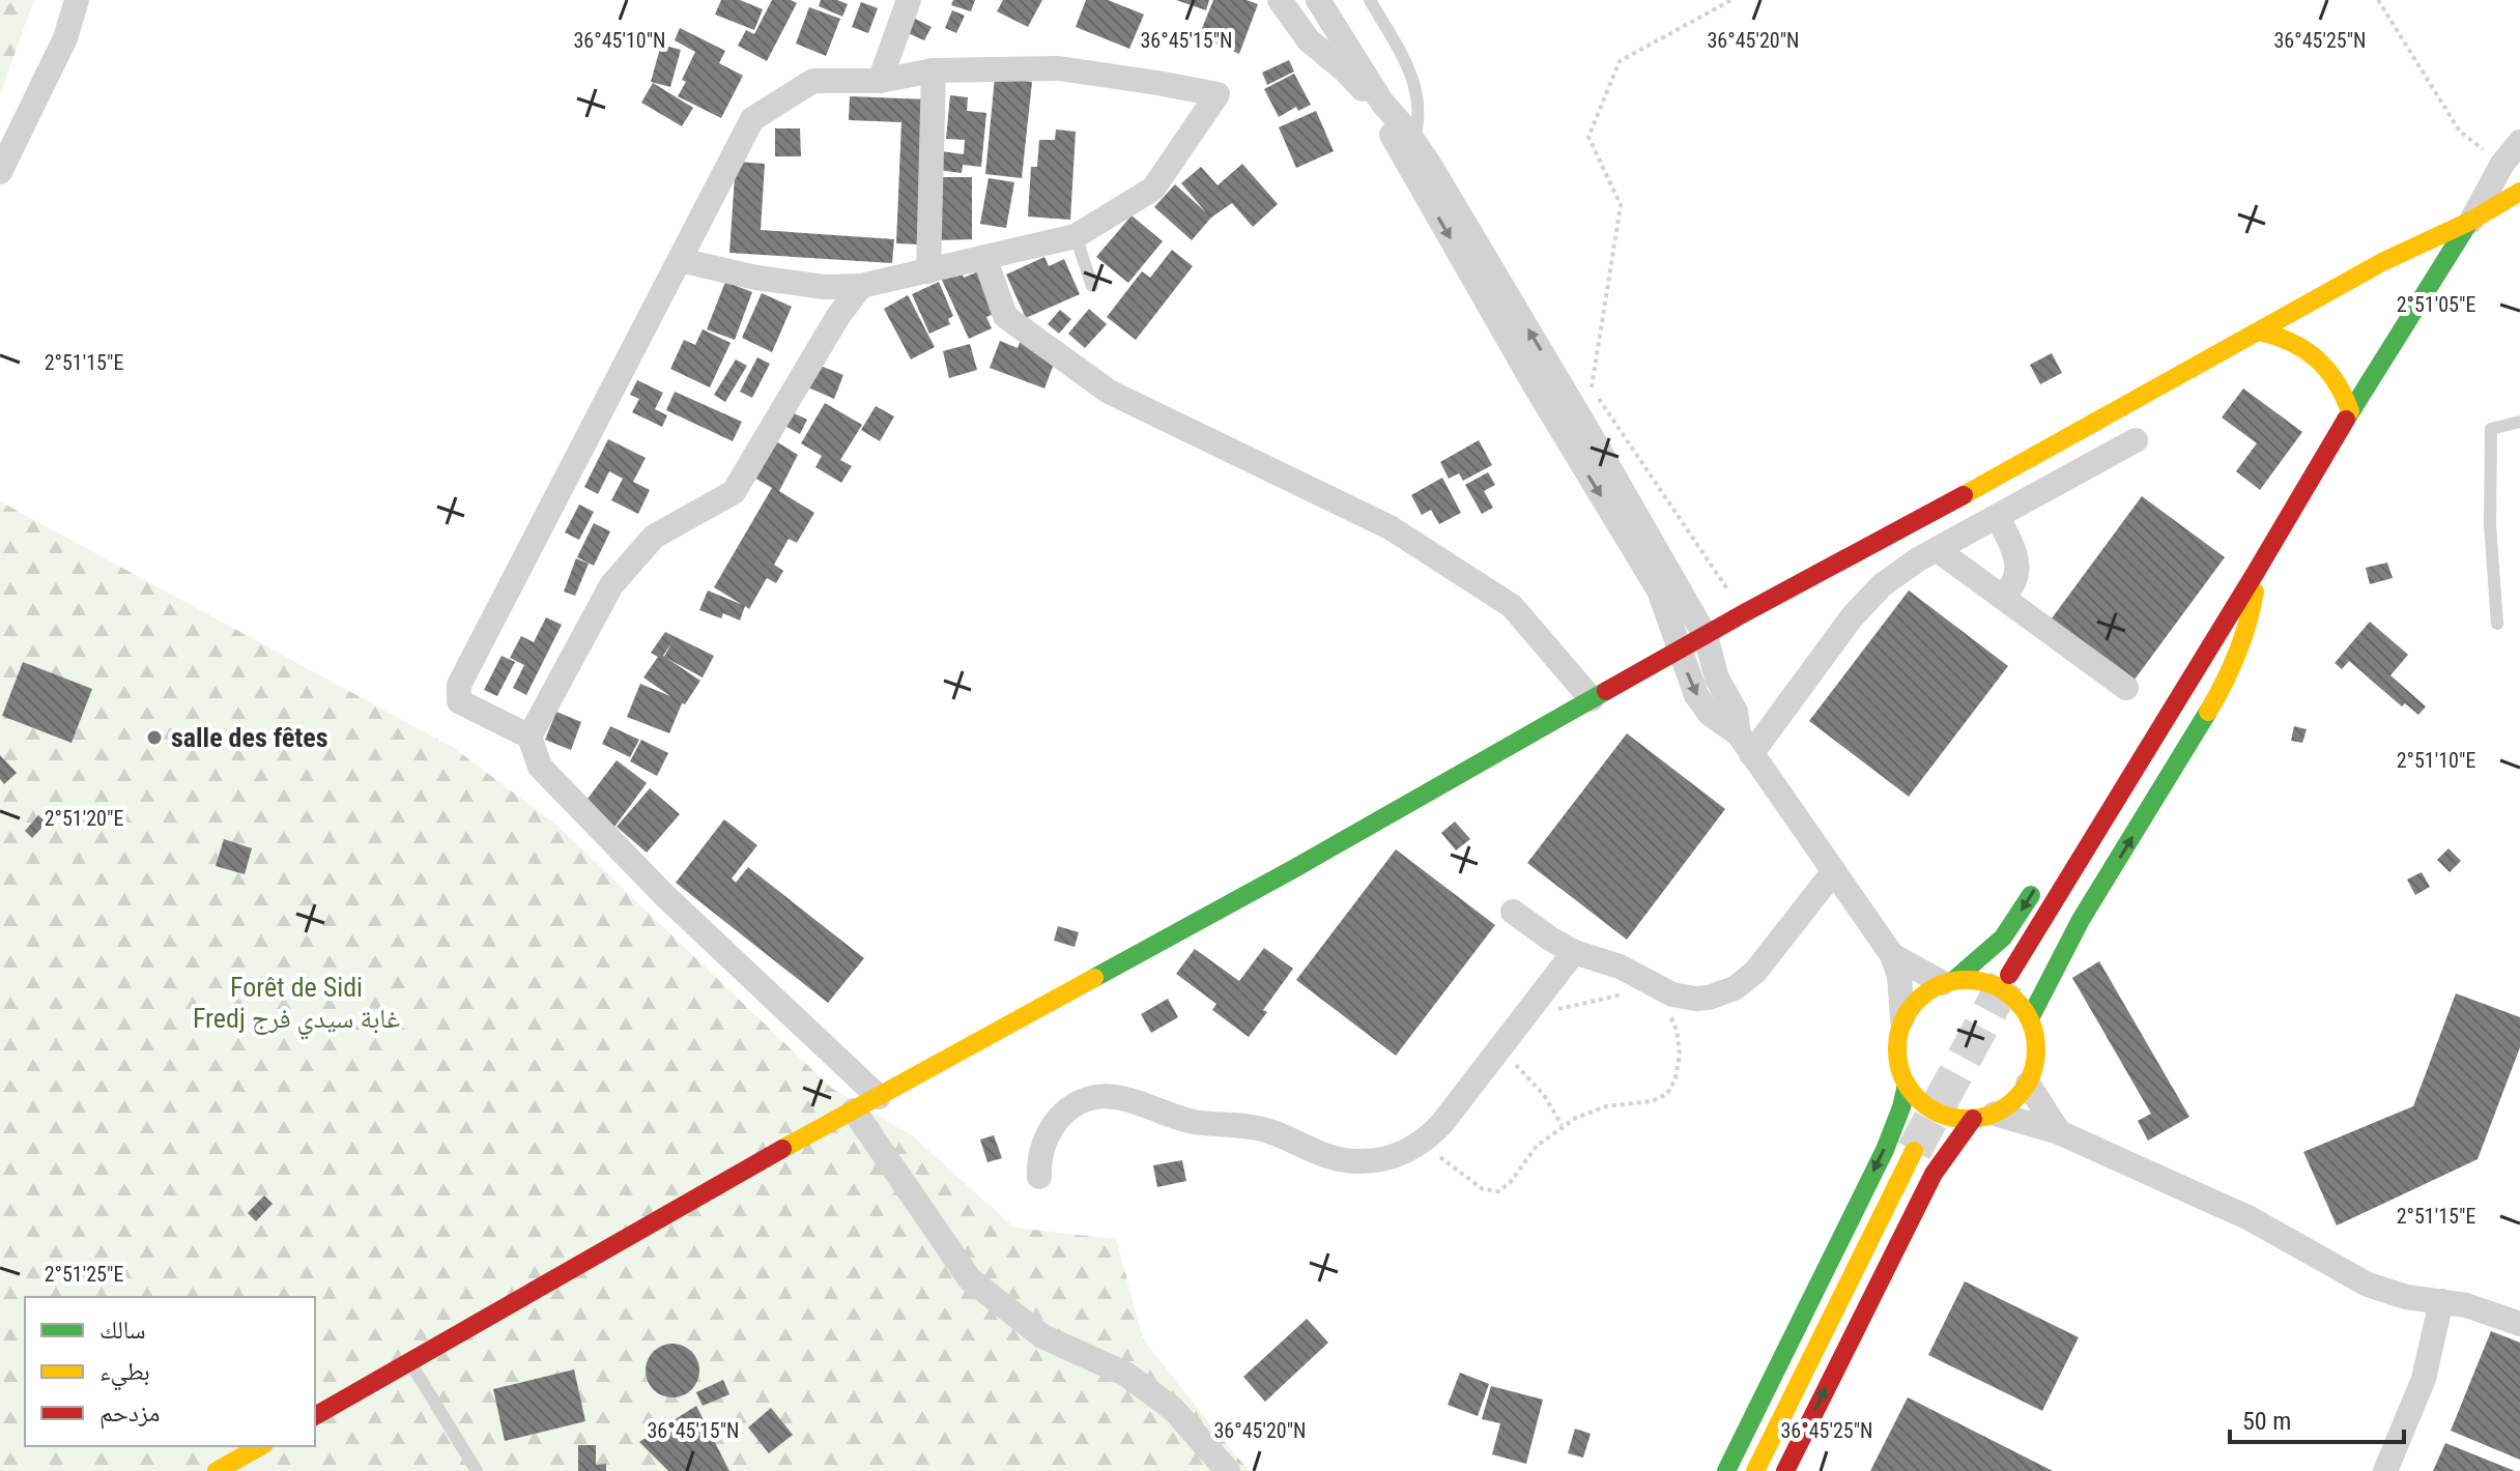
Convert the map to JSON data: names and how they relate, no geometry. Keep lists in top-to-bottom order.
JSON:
{
  "parks": ["Forêt de Sidi Fredj غابة سيدي فرج"],
  "places": ["salle des fêtes"],
  "legend": ["سالك", "بطيء", "مزدحم"],
  "scale_bar": "50 m",
  "coordinates": [
    "36°45'20\"N",
    "36°45'25\"N",
    "36°45'10\"N",
    "36°45'15\"N",
    "2°51'05\"E",
    "2°51'15\"E",
    "2°51'10\"E",
    "2°51'20\"E",
    "2°51'25\"E"
  ]
}
